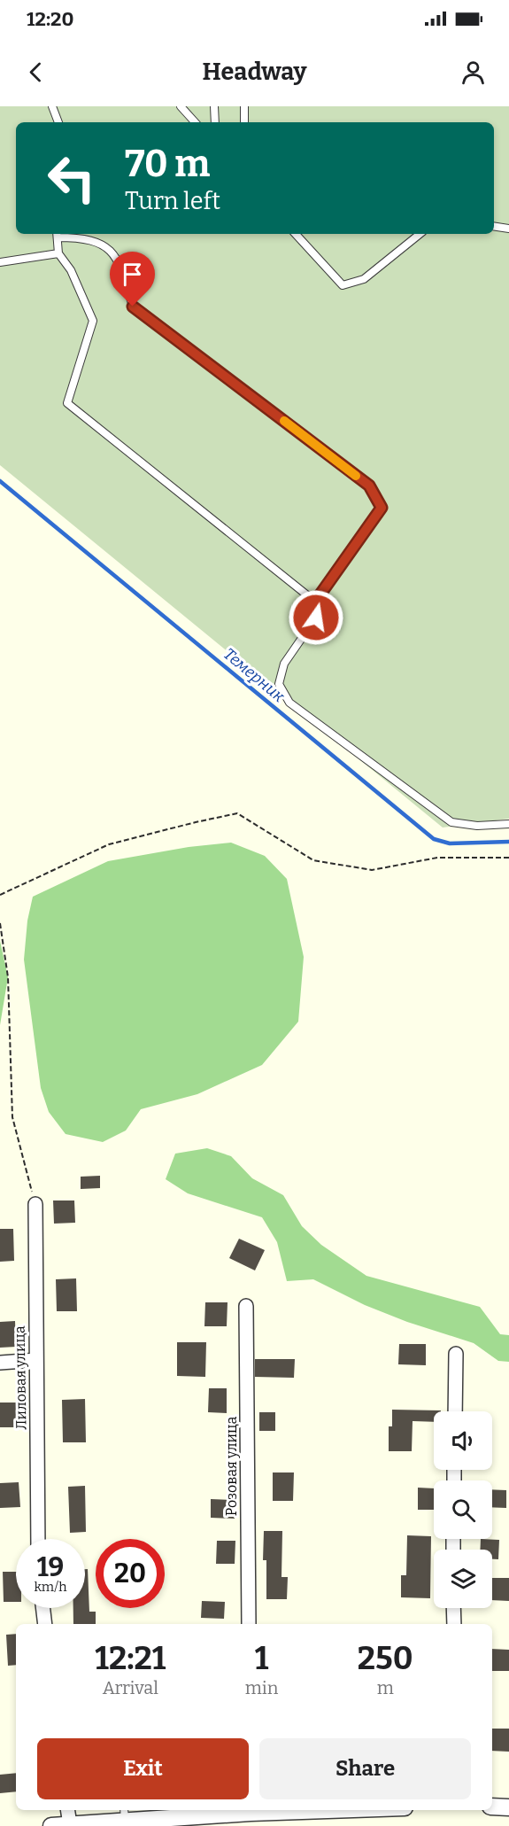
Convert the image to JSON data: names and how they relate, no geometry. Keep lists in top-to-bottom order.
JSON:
{
  "streets": {
    "street": ["Лиловая улица", "Розовая улица"]
  },
  "water": ["Темерник"],
  "page": {
    "status": "12:20",
    "header": "Headway",
    "turn": ["70 m", "Turn left"],
    "speed": "19 km/h",
    "limit": "20",
    "eta": [
      "12:21",
      "Arrival",
      "1",
      "min",
      "250",
      "m"
    ],
    "buttons": ["Exit", "Share"]
  }
}
